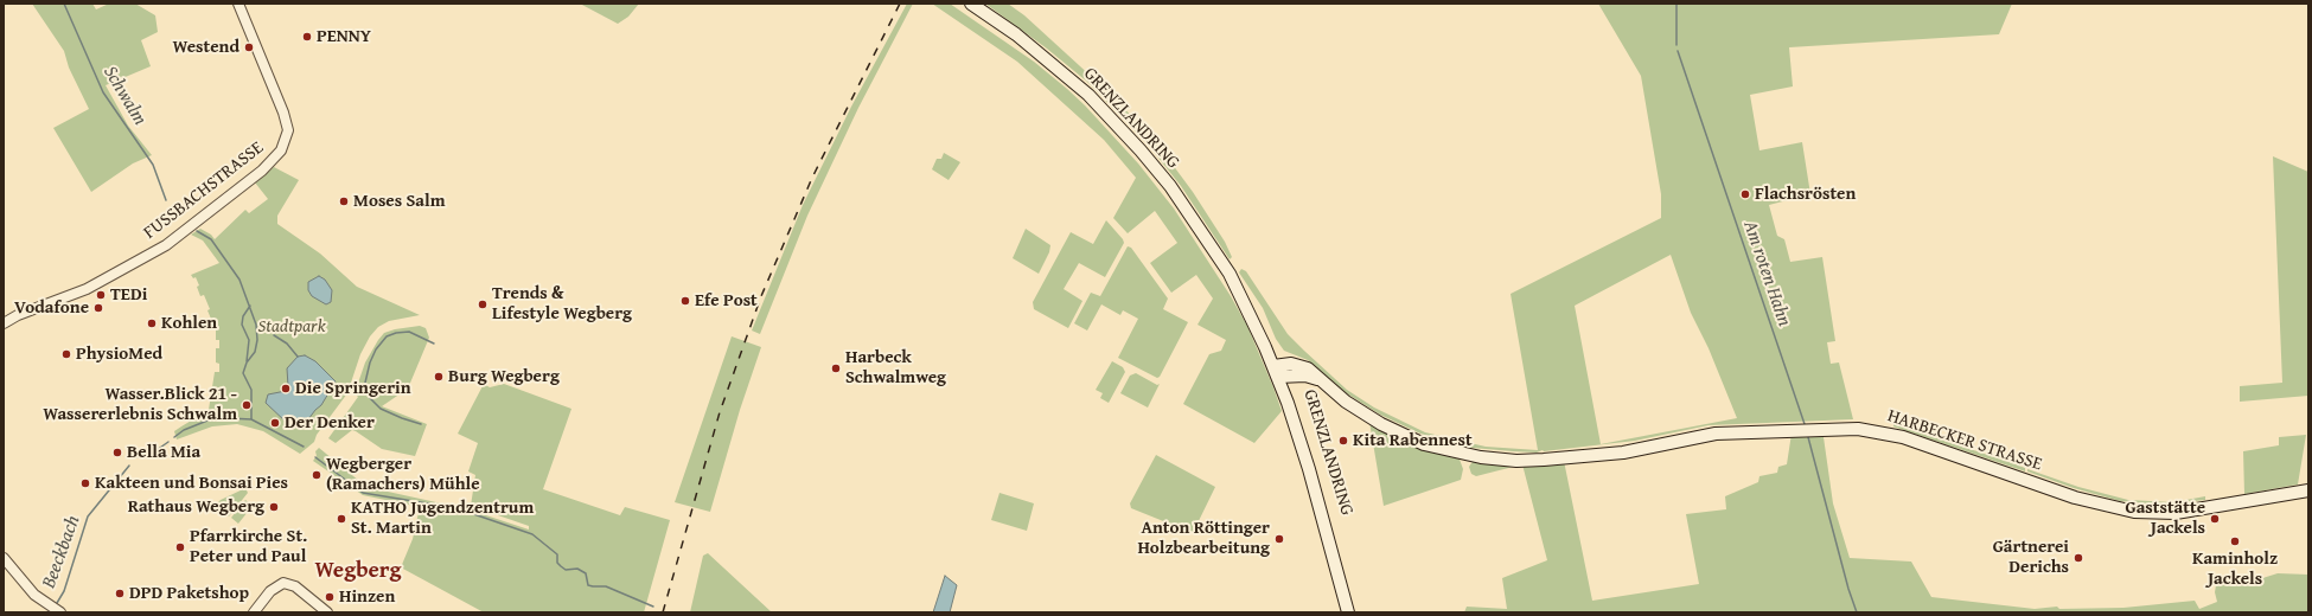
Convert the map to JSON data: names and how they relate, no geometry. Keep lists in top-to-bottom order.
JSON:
{
  "streets": {
    "main road": ["GRENZLANDRING", "HARBECKER STRASSE"],
    "street": ["FUSSBACHSTRASSE"]
  },
  "crossings": [
    ["GRENZLANDRING", "HARBECKER STRASSE"]
  ],
  "districts": ["Wegberg"],
  "water": ["Schwalm", "Am roten Hahn", "Beeckbach"],
  "parks": ["Stadtpark"],
  "places": [
    "PENNY",
    "Westend",
    "Flachsrösten",
    "Moses Salm",
    "TEDi",
    "Efe Post",
    "Trends & Lifestyle Wegberg",
    "Vodafone",
    "Kohlen",
    "PhysioMed",
    "Harbeck Schwalmweg",
    "Burg Wegberg",
    "Die Springerin",
    "Wasser.Blick 21 - Wassererlebnis Schwalm",
    "Der Denker",
    "Kita Rabennest",
    "Bella Mia",
    "Wegberger (Ramachers) Mühle",
    "Kakteen und Bonsai Pies",
    "Rathaus Wegberg",
    "KATHO Jugendzentrum St. Martin",
    "Gaststätte Jackels",
    "Anton Röttinger Holzbearbeitung",
    "Kaminholz Jackels",
    "Pfarrkirche St. Peter und Paul",
    "Gärtnerei Derichs",
    "DPD Paketshop",
    "Hinzen"
  ]
}
